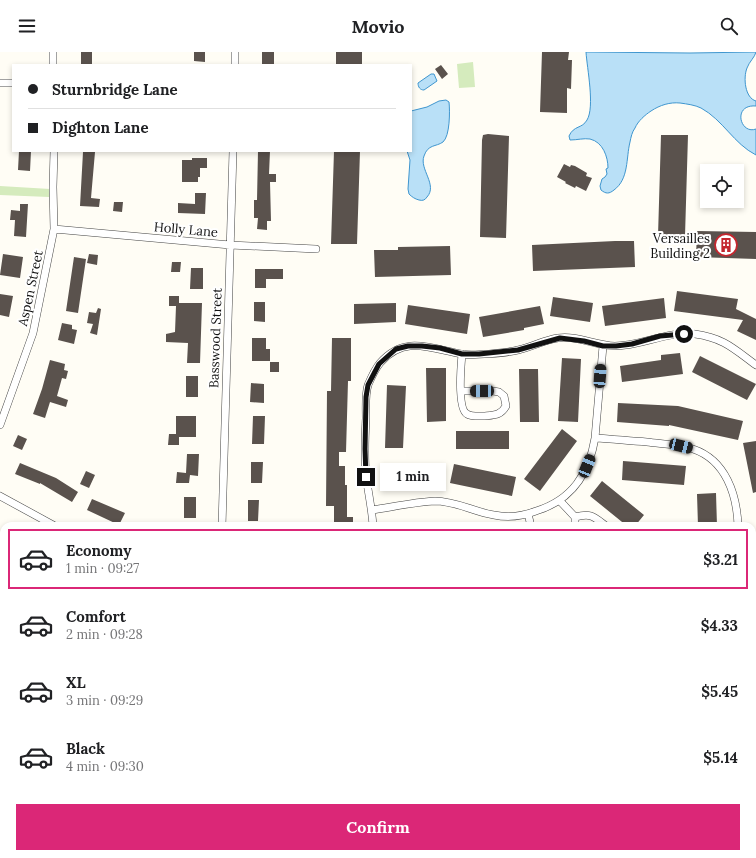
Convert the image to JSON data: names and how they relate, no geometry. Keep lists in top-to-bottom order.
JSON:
{
  "streets": {
    "street": ["Holly Lane", "Aspen Street", "Basswood Street"]
  },
  "crossings": [
    ["Holly Lane", "Aspen Street"],
    ["Holly Lane", "Basswood Street"]
  ],
  "places": {
    "building": ["Versailles Building 2"]
  },
  "page": {
    "header": "Movio",
    "banner": ["Sturnbridge Lane", "Dighton Lane"],
    "bubble": "1 min",
    "list": [
      {
        "name": "Economy",
        "note": "1 min · 09:27",
        "value": "$3.21"
      },
      {
        "name": "Comfort",
        "note": "2 min · 09:28",
        "value": "$4.33"
      },
      {
        "name": "XL",
        "note": "3 min · 09:29",
        "value": "$5.45"
      },
      {
        "name": "Black",
        "note": "4 min · 09:30",
        "value": "$5.14"
      }
    ],
    "buttons": "Confirm"
  }
}
